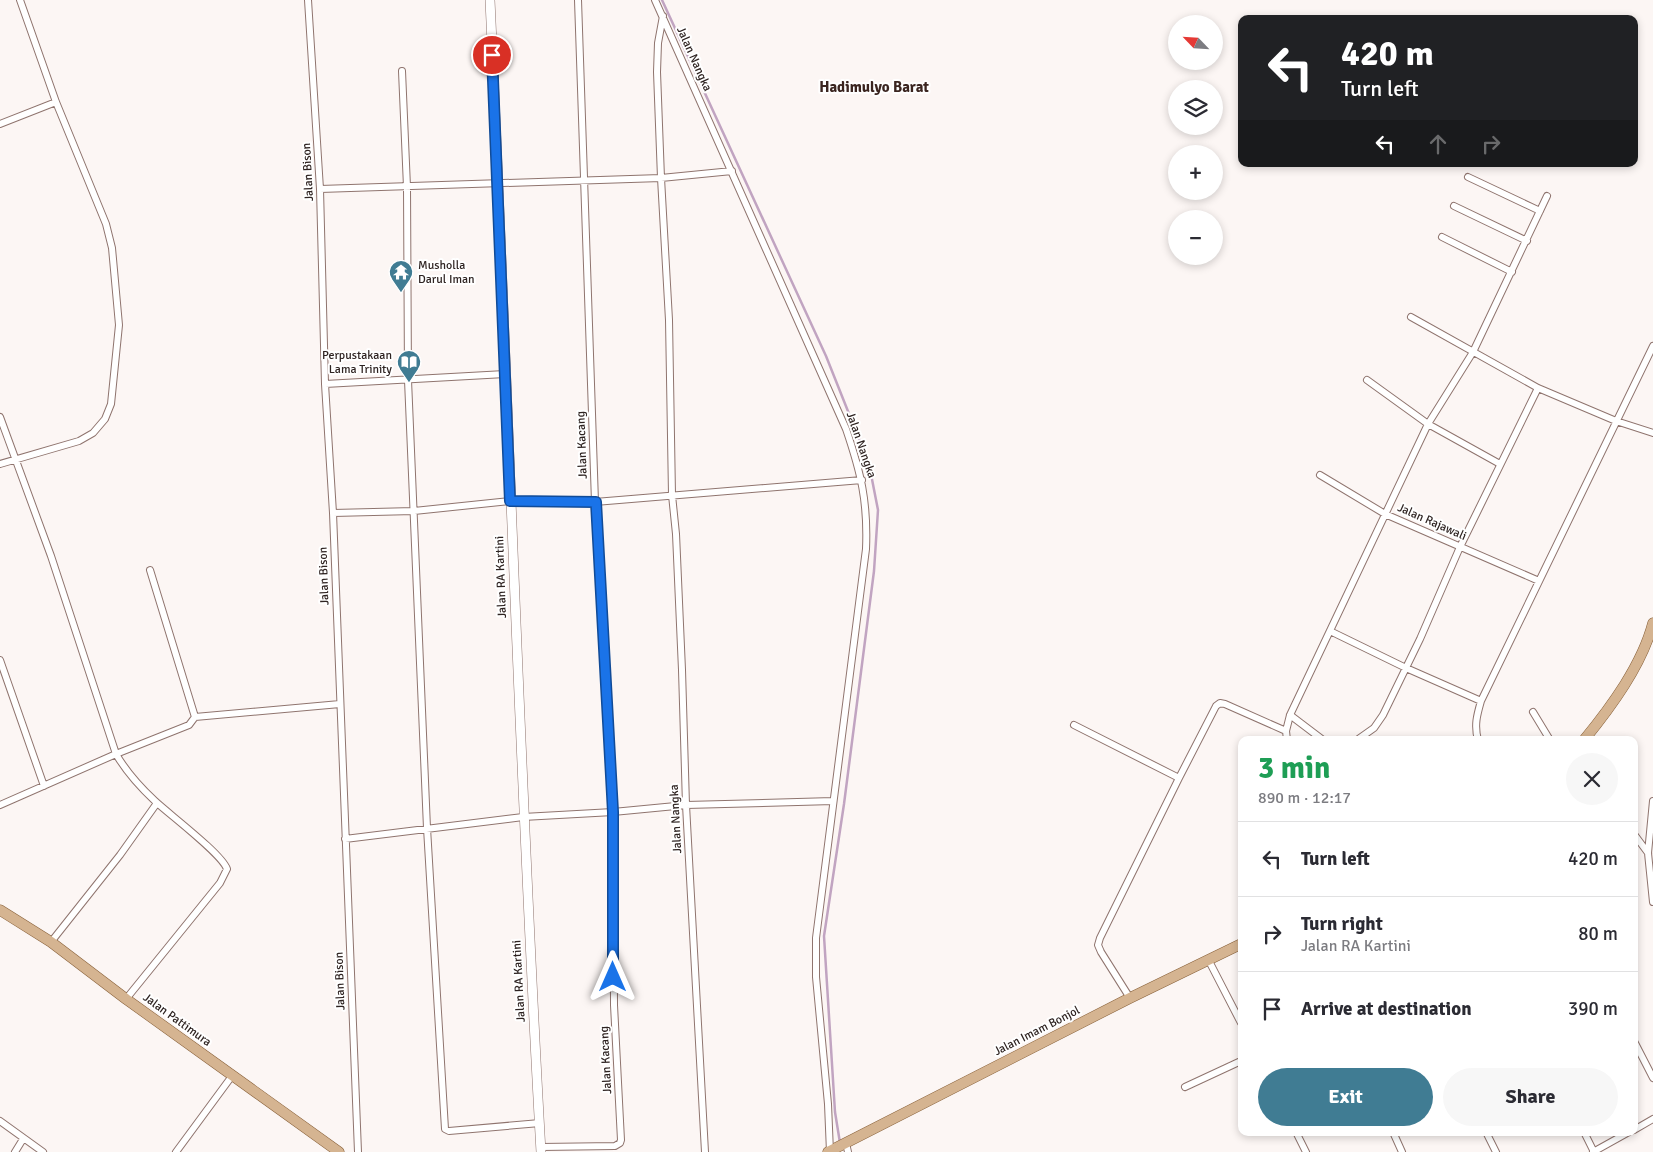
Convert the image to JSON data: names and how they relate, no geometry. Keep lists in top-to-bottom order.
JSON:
{
  "streets": {
    "main road": ["Jalan RA Kartini", "Jalan Pattimura", "Jalan Imam Bonjol"],
    "street": [
      "Jalan Nangka",
      "Jalan Bison",
      "Jalan Kacang",
      "Jalan Rajawali"
    ]
  },
  "crossings": [
    ["Jalan Kacang", "Jalan RA Kartini"]
  ],
  "districts": ["Hadimulyo Barat"],
  "places": {
    "temple": ["Musholla Darul Iman"],
    "library": ["Perpustakaan Lama Trinity"]
  },
  "north": "top left",
  "page": {
    "map_buttons": ["+", "−"],
    "turn": ["420 m", "Turn left"],
    "heading": ["3 min", "890 m · 12:17"],
    "list": [
      {
        "name": "Turn left",
        "value": "420 m"
      },
      {
        "name": "Turn right",
        "note": "Jalan RA Kartini",
        "value": "80 m"
      },
      {
        "name": "Arrive at destination",
        "value": "390 m"
      }
    ],
    "buttons": ["Exit", "Share"]
  }
}
